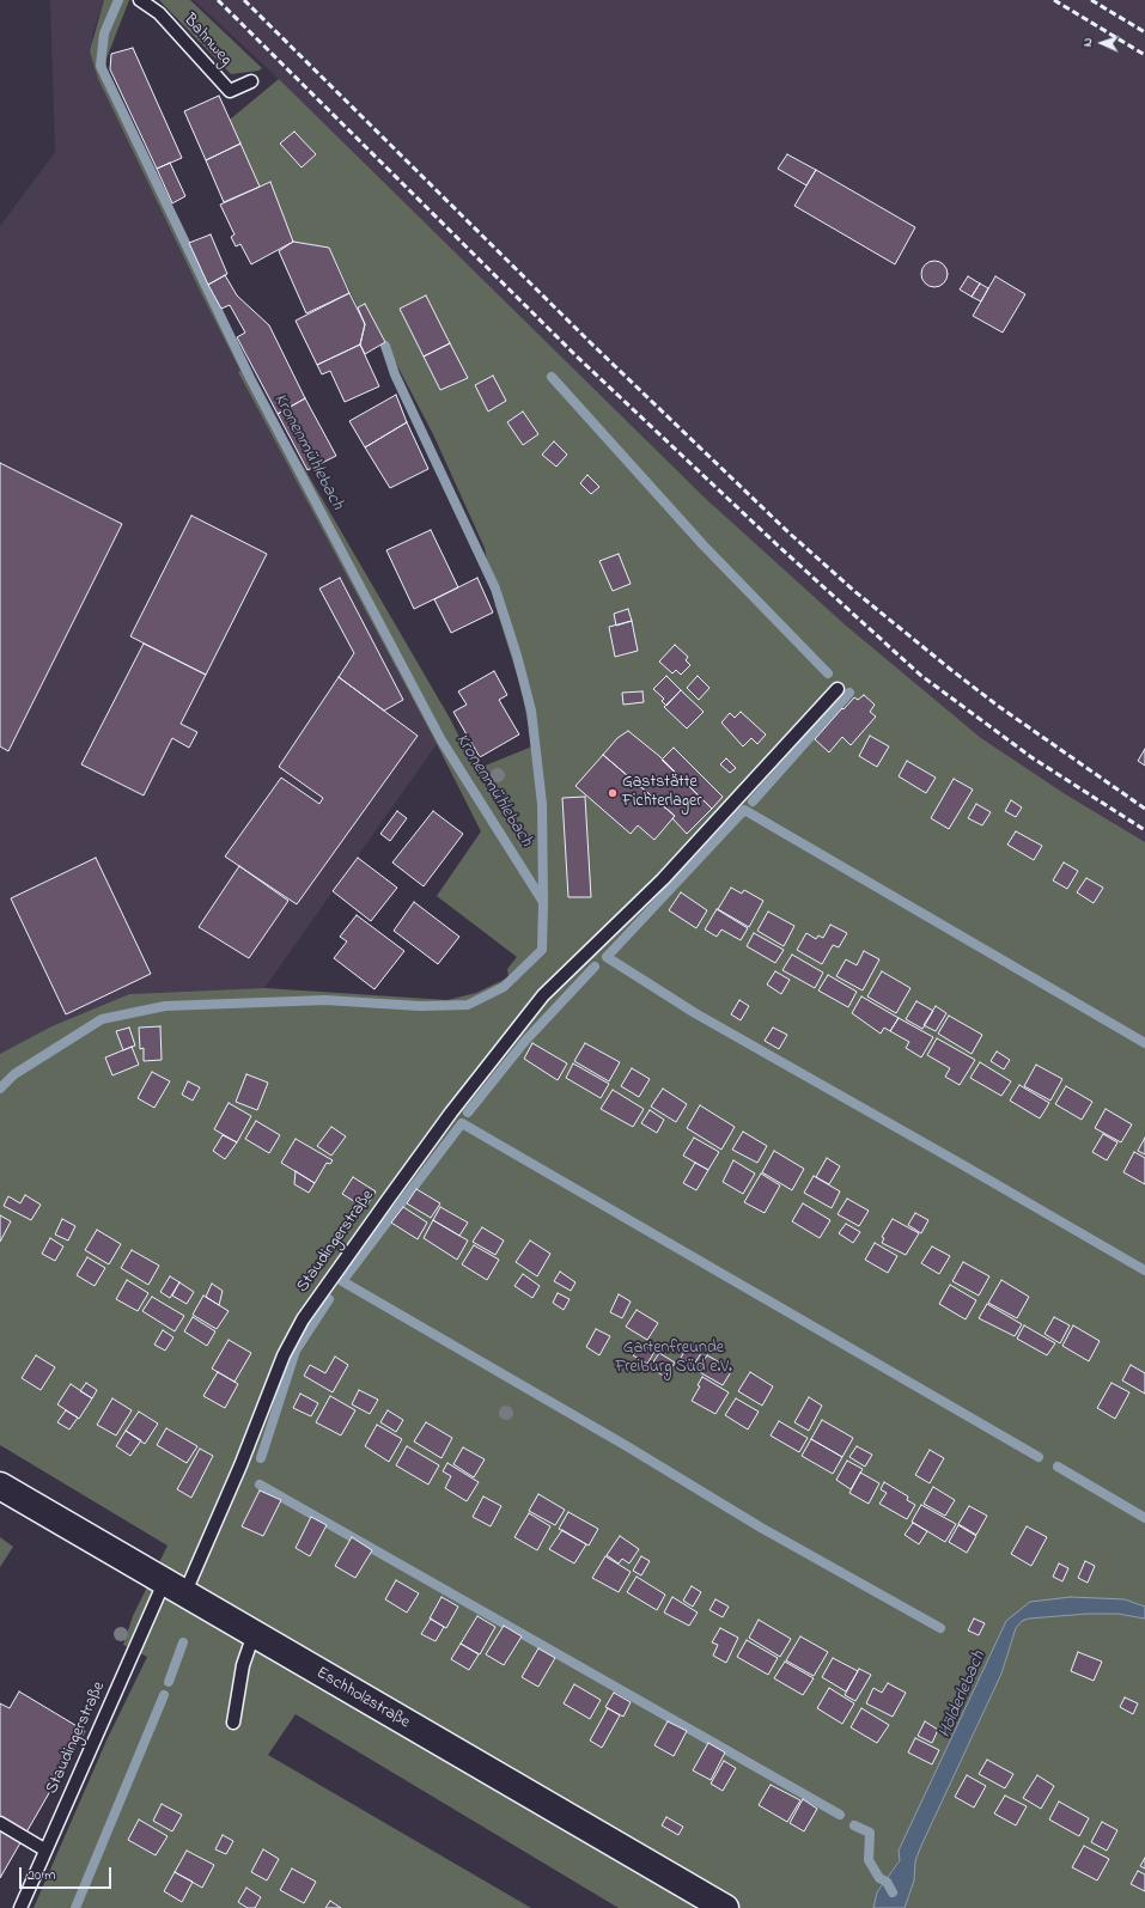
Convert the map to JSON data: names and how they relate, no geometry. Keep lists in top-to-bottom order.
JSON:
{
  "streets": {
    "main road": ["Eschholzstraße"],
    "lane": ["Bahnweg", "Staudingerstraße"]
  },
  "crossings": [
    ["Staudingerstraße", "Eschholzstraße"]
  ],
  "water": ["Kronenmühlebach", "Hölderlebach"],
  "parks": ["Gartenfreunde Freiburg Süd e.V."],
  "places": ["Gaststätte Fichterlager"],
  "scale_bar": "20 m",
  "north": "left"
}
